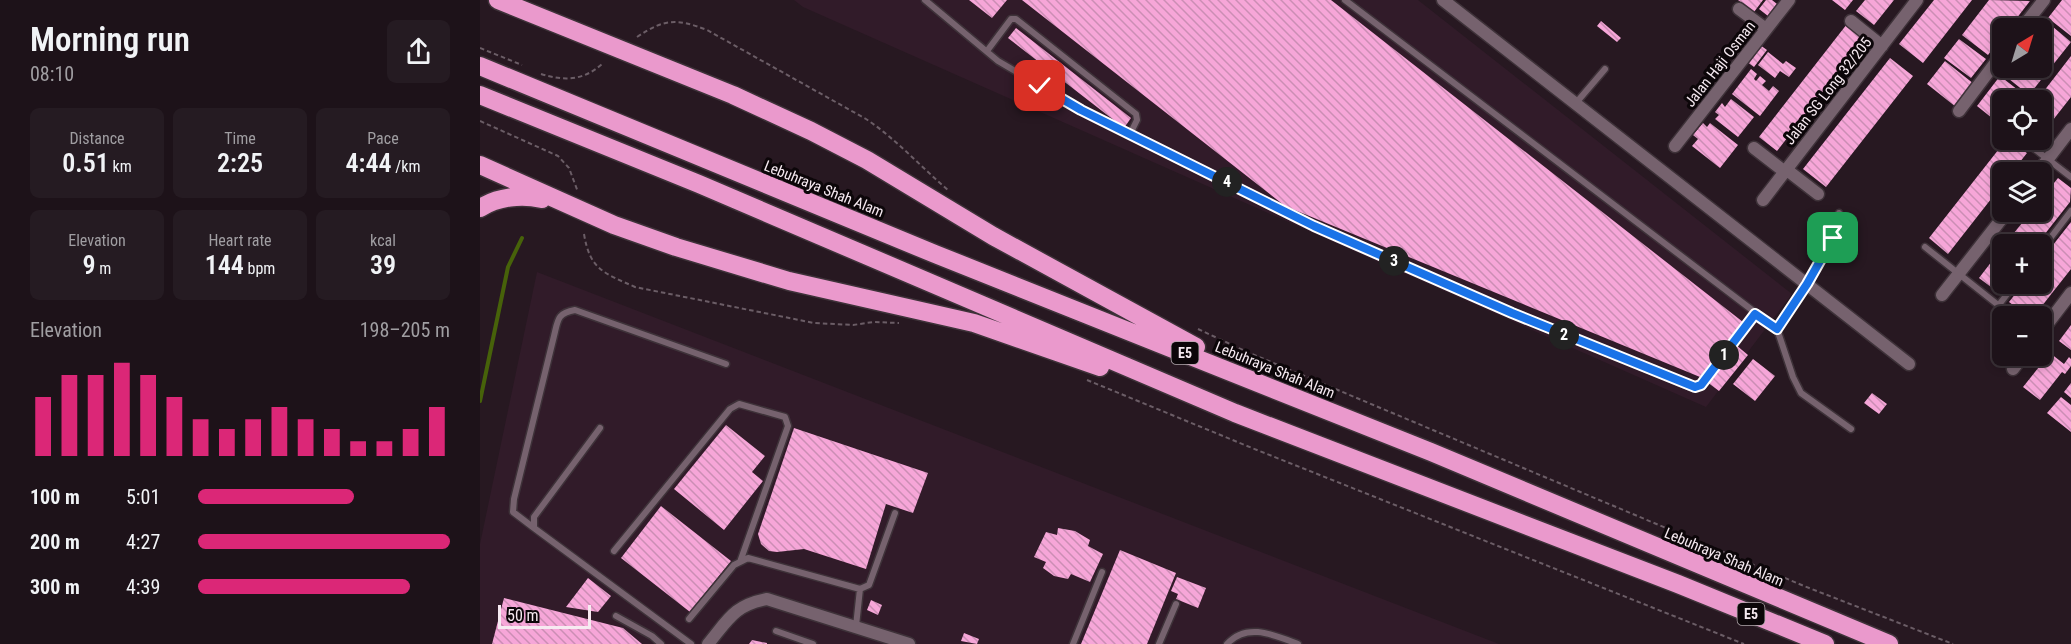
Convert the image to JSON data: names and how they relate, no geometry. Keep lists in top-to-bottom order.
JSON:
{
  "streets": {
    "highway": ["Lebuhraya Shah Alam", "E5"],
    "street": ["Jalan Haji Osman", "Jalan SG Long 32/205"]
  },
  "scale_bar": "50 m",
  "north": "top right",
  "page": {
    "heading": ["Morning run", "08:10"],
    "map_buttons": ["+", "−"],
    "stats": [
      ["Distance", "0.51 km"],
      ["Time", "2:25"],
      ["Pace", "4:44 /km"],
      ["Elevation", "9 m"],
      ["Heart rate", "144 bpm"],
      ["kcal", "39"]
    ],
    "pins": [
      "4",
      "3",
      "2",
      "1"
    ],
    "chart": ["Elevation", "198–205 m"],
    "list": [
      {
        "name": "100 m",
        "note": "5:01"
      },
      {
        "name": "200 m",
        "note": "4:27"
      },
      {
        "name": "300 m",
        "note": "4:39"
      }
    ],
    "scale": "50 m"
  }
}
